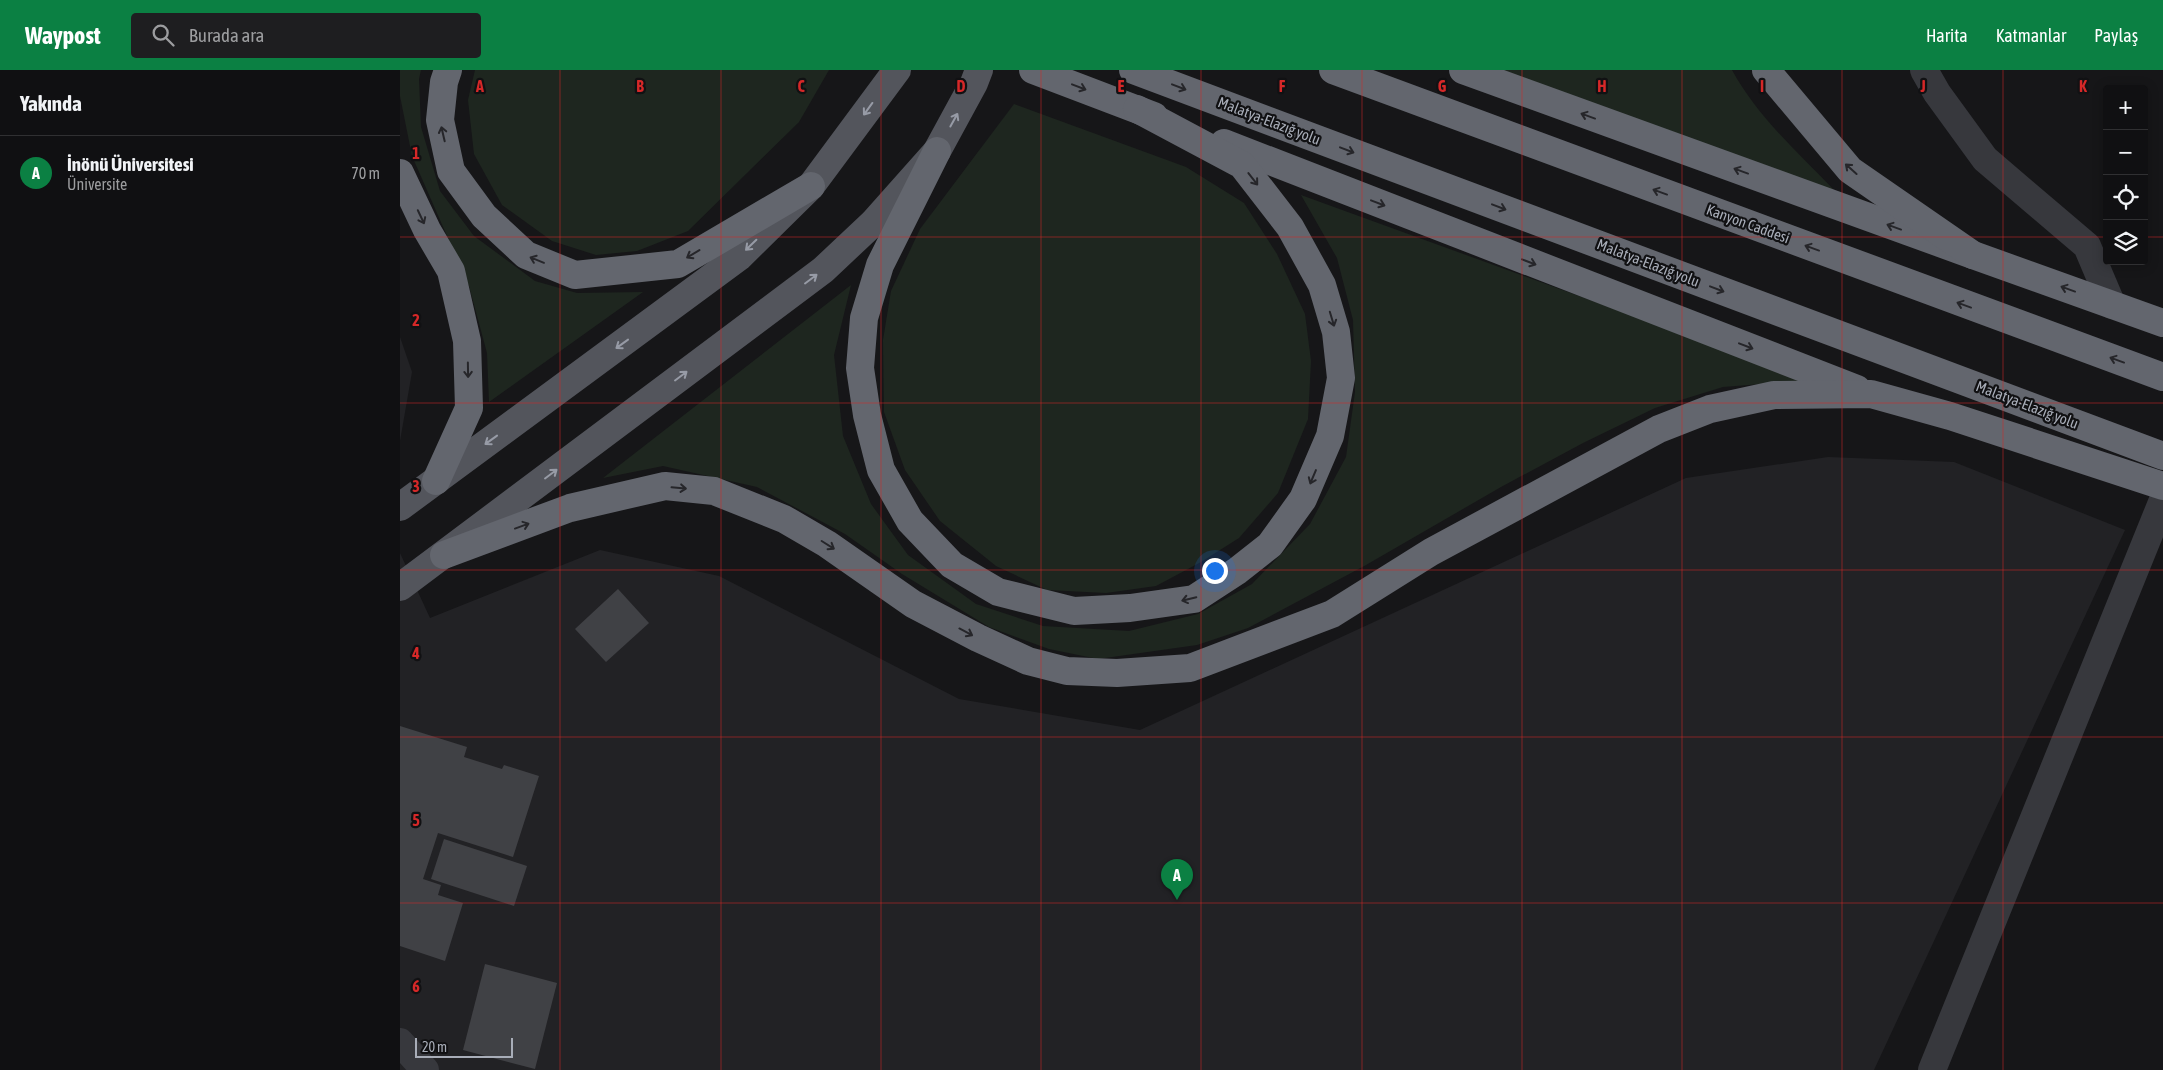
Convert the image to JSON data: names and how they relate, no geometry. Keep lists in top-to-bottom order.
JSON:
{
  "streets": {
    "highway": ["Malatya-Elazığ yolu", "Kanyon Caddesi"]
  },
  "scale_bar": "20 m",
  "page": {
    "header": "Waypost",
    "search": "Burada ara",
    "nav": ["Harita", "Katmanlar", "Paylaş"],
    "heading": "Yakında",
    "map_buttons": ["+", "−"],
    "list": [
      {
        "mark": "A",
        "name": "İnönü Üniversitesi",
        "note": "Üniversite",
        "value": "70 m"
      }
    ],
    "pins": "A",
    "scale": "20 m"
  },
  "grid": {
    "columns": [
      "A",
      "B",
      "C",
      "D",
      "E",
      "F",
      "G",
      "H",
      "I",
      "J",
      "K"
    ],
    "rows": [
      "1",
      "2",
      "3",
      "4",
      "5",
      "6"
    ]
  }
}
